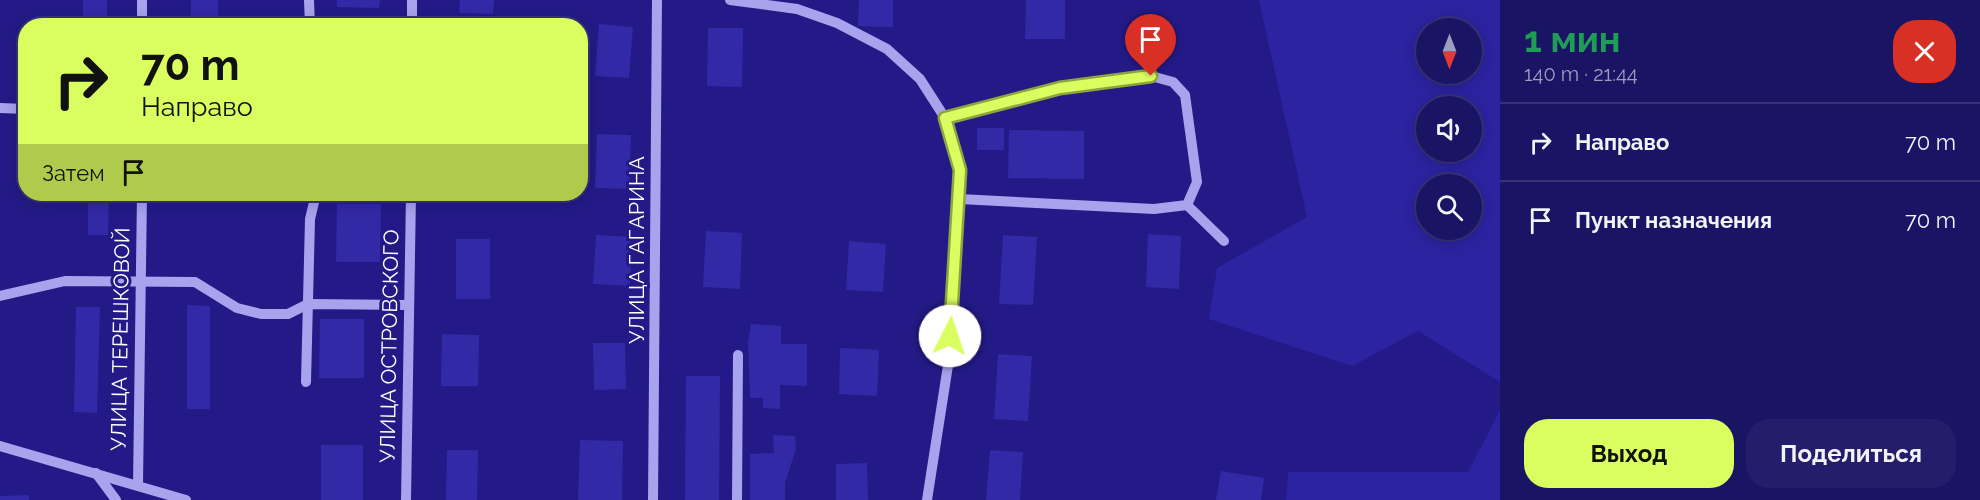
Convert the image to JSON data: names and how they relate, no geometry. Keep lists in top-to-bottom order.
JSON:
{
  "streets": {
    "street": ["УЛИЦА ГАГАРИНА", "УЛИЦА ТЕРЕШКОВОЙ", "УЛИЦА ОСТРОВСКОГО"]
  },
  "north": "bottom",
  "page": {
    "heading": ["1 мин", "140 m · 21:44"],
    "turn": ["70 m", "Направо"],
    "list": [
      {
        "name": "Направо",
        "value": "70 m"
      },
      {
        "name": "Пункт назначения",
        "value": "70 m"
      }
    ],
    "then": "Затем",
    "buttons": ["Выход", "Поделиться"]
  }
}
